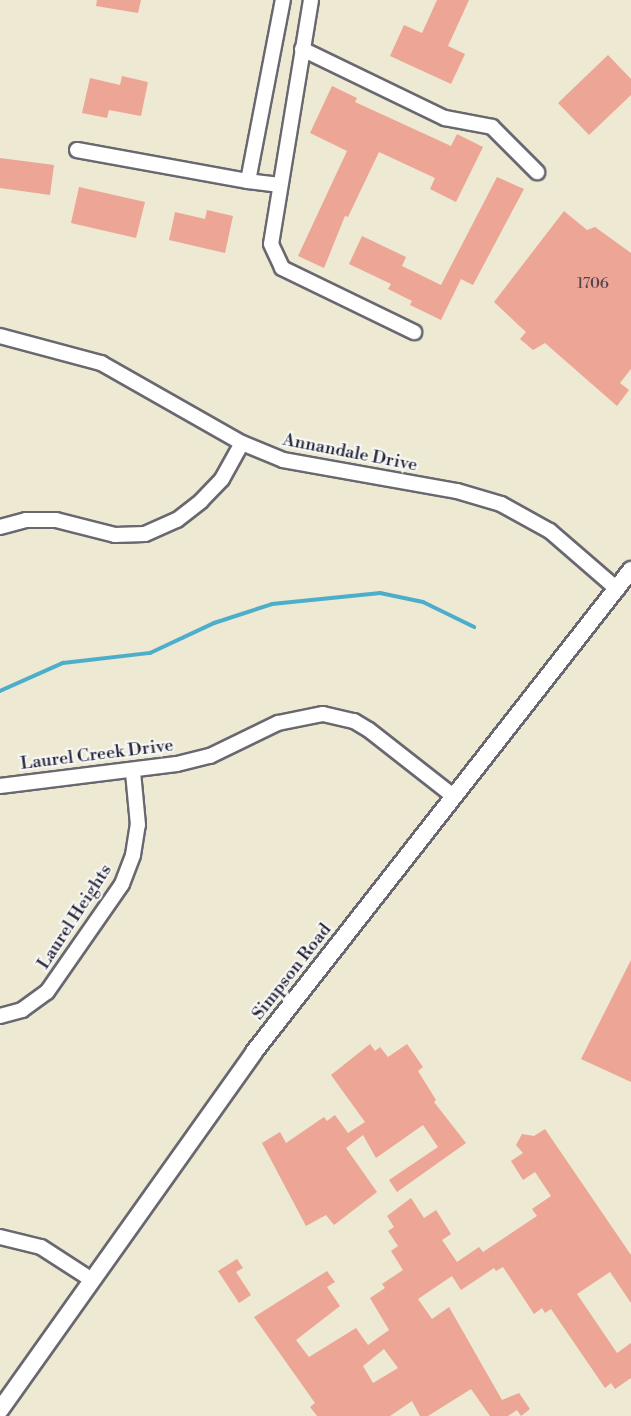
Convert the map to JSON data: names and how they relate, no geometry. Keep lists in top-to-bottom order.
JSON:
{
  "streets": {
    "street": [
      "Annandale Drive",
      "Laurel Creek Drive",
      "Laurel Heights",
      "Simpson Road"
    ]
  },
  "crossings": [
    ["Annandale Drive", "Simpson Road"],
    ["Laurel Creek Drive", "Laurel Heights"],
    ["Laurel Creek Drive", "Simpson Road"]
  ],
  "house_numbers": ["1706"]
}
